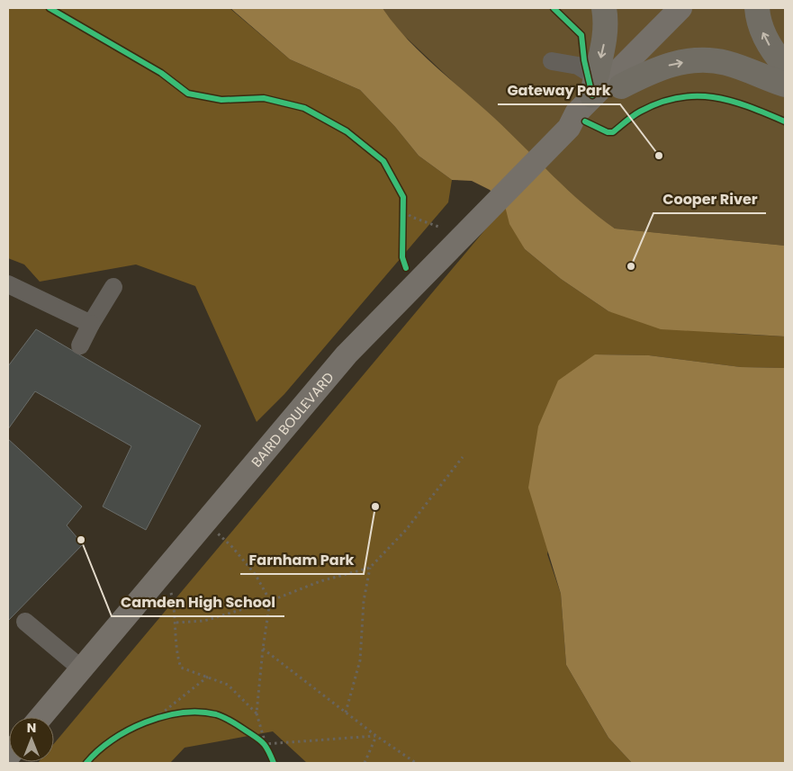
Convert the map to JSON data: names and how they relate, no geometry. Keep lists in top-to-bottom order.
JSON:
{
  "streets": {
    "main road": ["BAIRD BOULEVARD"]
  },
  "places": [
    "Gateway Park",
    "Cooper River",
    "Farnham Park",
    "Camden High School"
  ],
  "north": "top"
}
